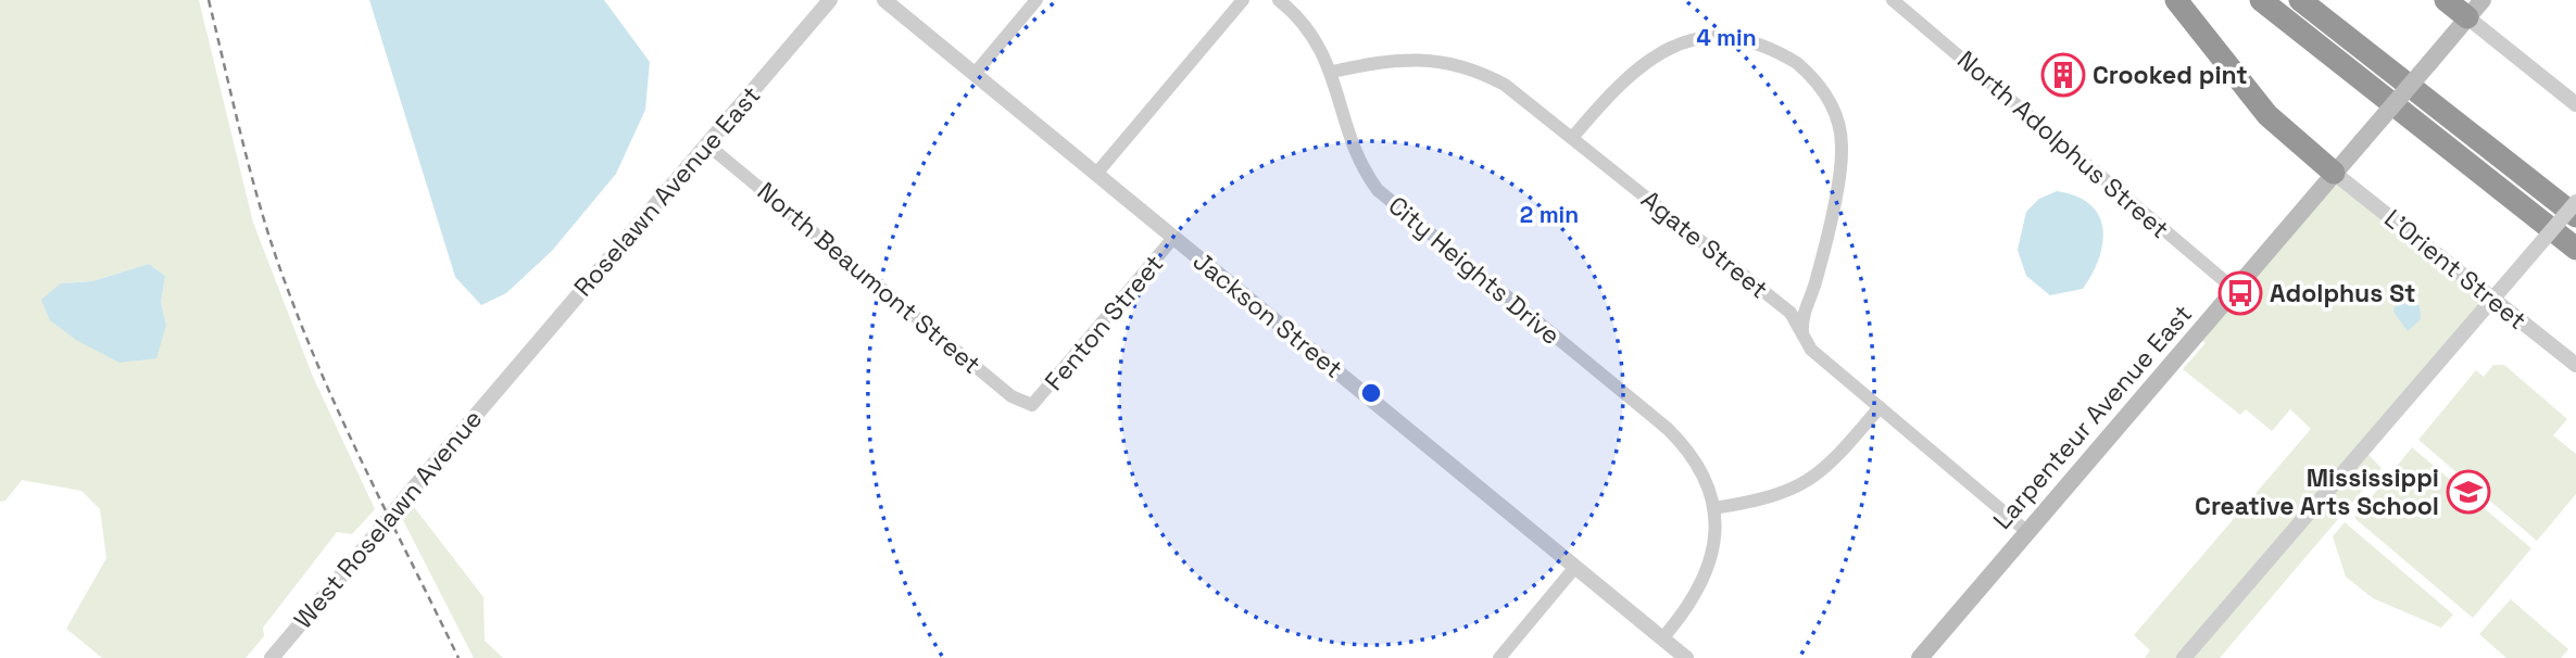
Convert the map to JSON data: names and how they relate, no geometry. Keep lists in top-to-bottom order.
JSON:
{
  "streets": {
    "main road": ["Larpenteur Avenue East"],
    "street": [
      "North Adolphus Street",
      "Roselawn Avenue East",
      "Agate Street",
      "L'Orient Street",
      "City Heights Drive",
      "North Beaumont Street",
      "Jackson Street",
      "Fenton Street",
      "West Roselawn Avenue"
    ]
  },
  "crossings": [
    ["North Adolphus Street", "Larpenteur Avenue East"],
    ["Roselawn Avenue East", "North Beaumont Street"],
    ["Roselawn Avenue East", "West Roselawn Avenue"],
    ["Agate Street", "City Heights Drive"],
    ["Agate Street", "Larpenteur Avenue East"],
    ["L'Orient Street", "Larpenteur Avenue East"],
    ["North Beaumont Street", "Fenton Street"],
    ["Jackson Street", "Fenton Street"]
  ],
  "places": {
    "building": ["Crooked pint"],
    "bus stop": ["Adolphus St"],
    "school or university": ["Mississippi Creative Arts School"]
  },
  "rings": ["4 min", "2 min"]
}
